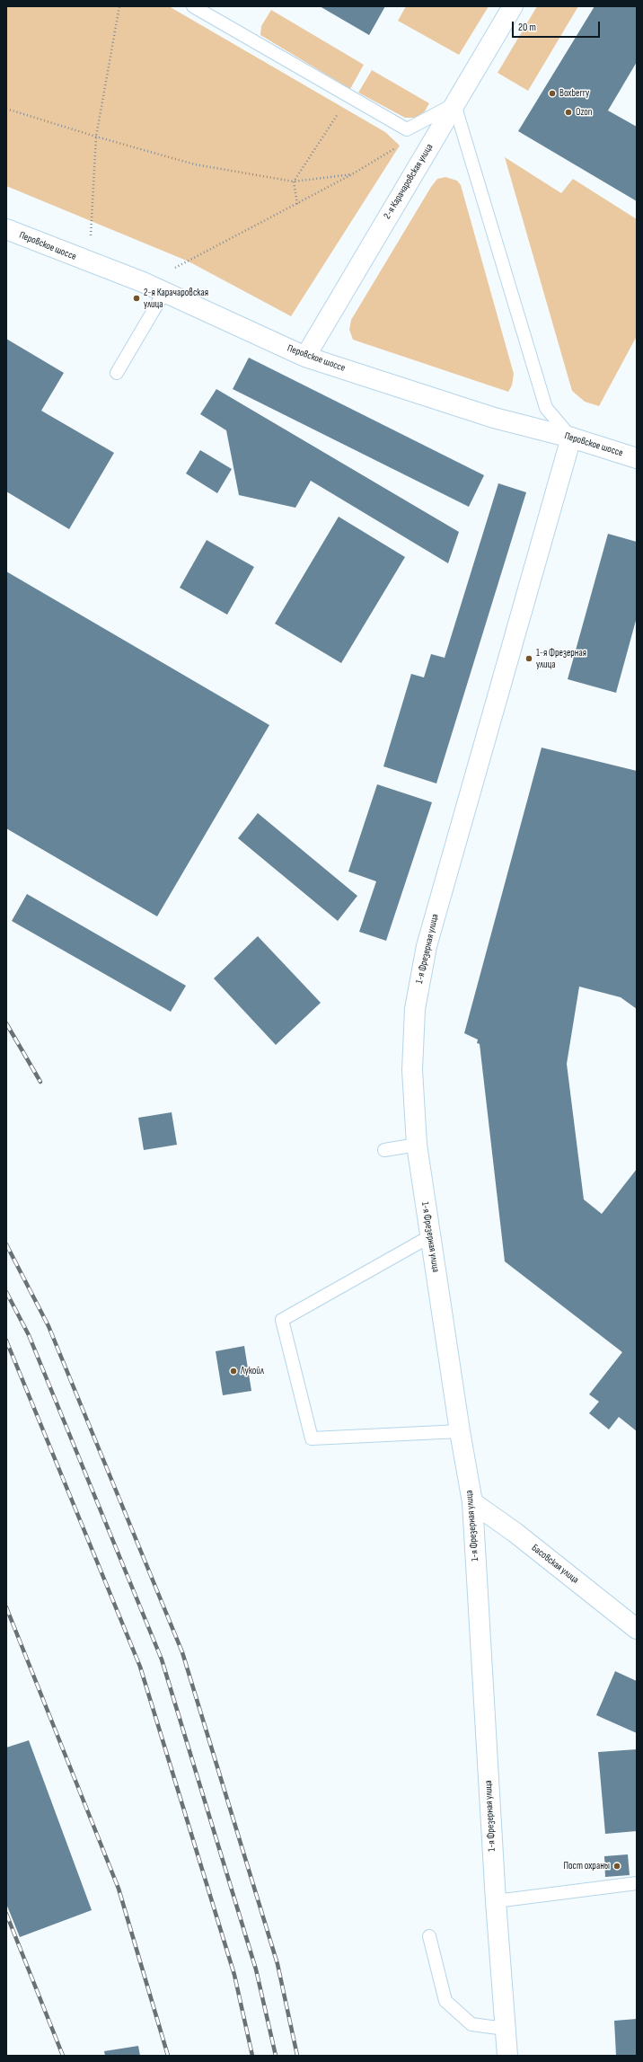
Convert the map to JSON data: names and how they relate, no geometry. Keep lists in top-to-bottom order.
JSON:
{
  "streets": {
    "street": [
      "2-я Карачаровская улица",
      "Перовское шоссе",
      "1-я Фрезерная улица",
      "Басовская улица"
    ]
  },
  "crossings": [
    ["2-я Карачаровская улица", "Перовское шоссе"],
    ["Перовское шоссе", "1-я Фрезерная улица"],
    ["1-я Фрезерная улица", "Басовская улица"]
  ],
  "places": [
    "Boxberry",
    "Ozon",
    "2-я Карачаровская улица",
    "1-я Фрезерная улица",
    "Лукойл",
    "Пост охраны"
  ],
  "scale_bar": "20 m"
}
